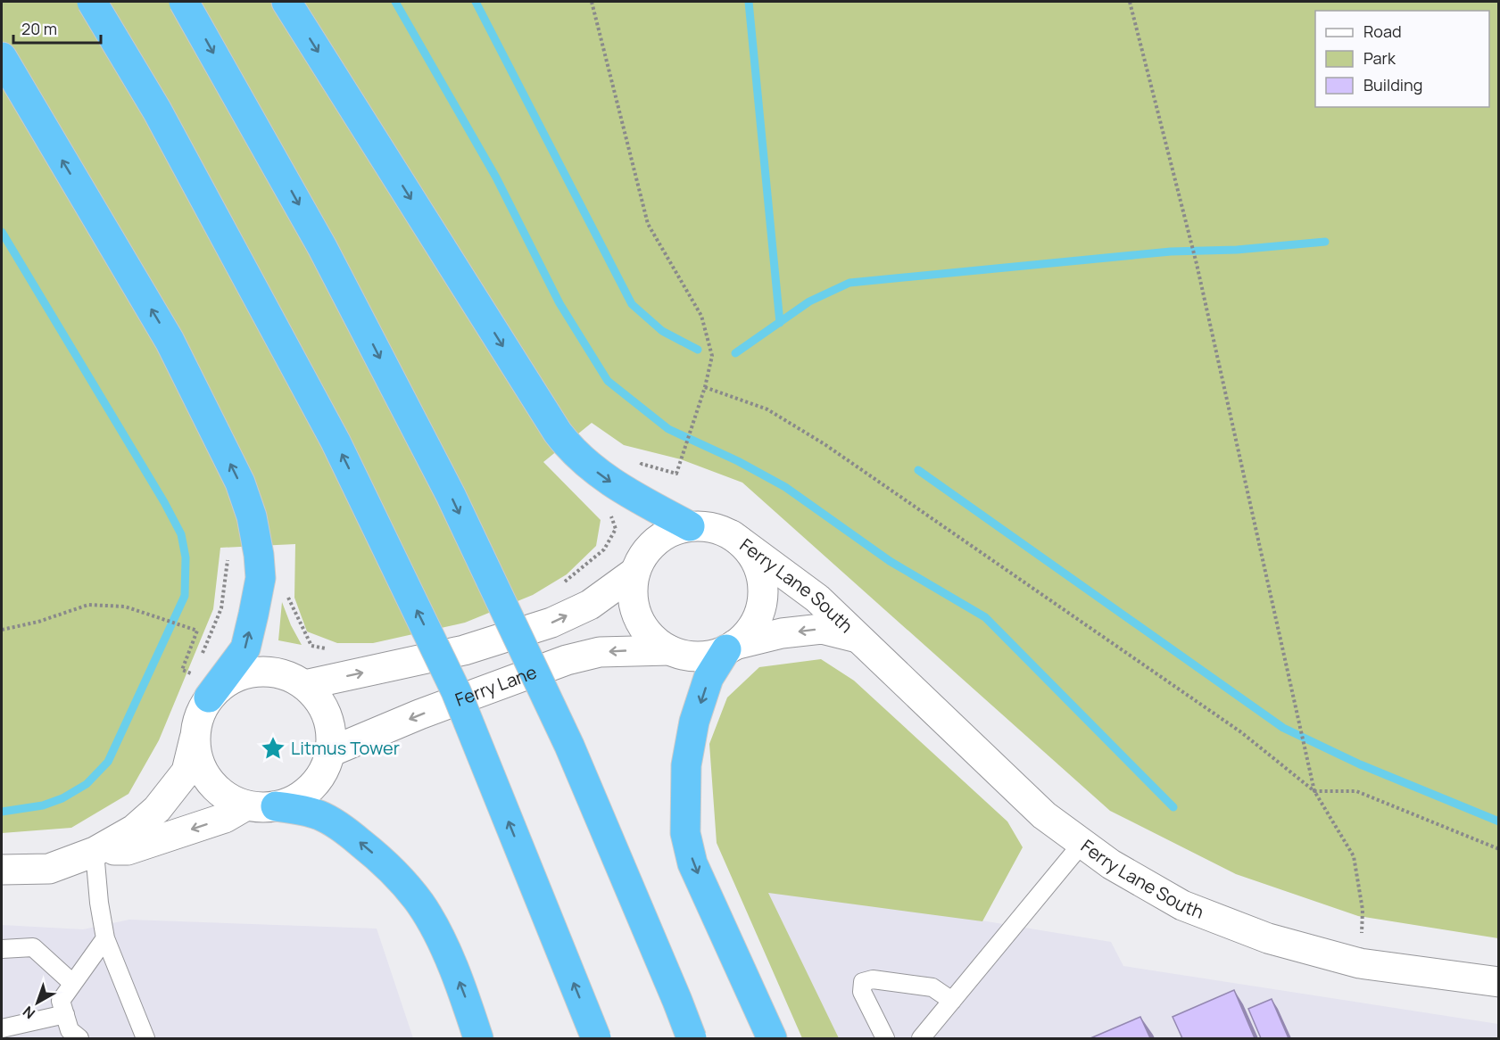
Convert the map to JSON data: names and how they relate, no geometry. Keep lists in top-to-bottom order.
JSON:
{
  "streets": {
    "street": ["Ferry Lane South", "Ferry Lane"]
  },
  "crossings": [
    ["Ferry Lane South", "Ferry Lane"]
  ],
  "places": {
    "place": ["Litmus Tower"]
  },
  "legend": ["Road", "Park", "Building"],
  "scale_bar": "20 m",
  "north": "bottom left"
}
